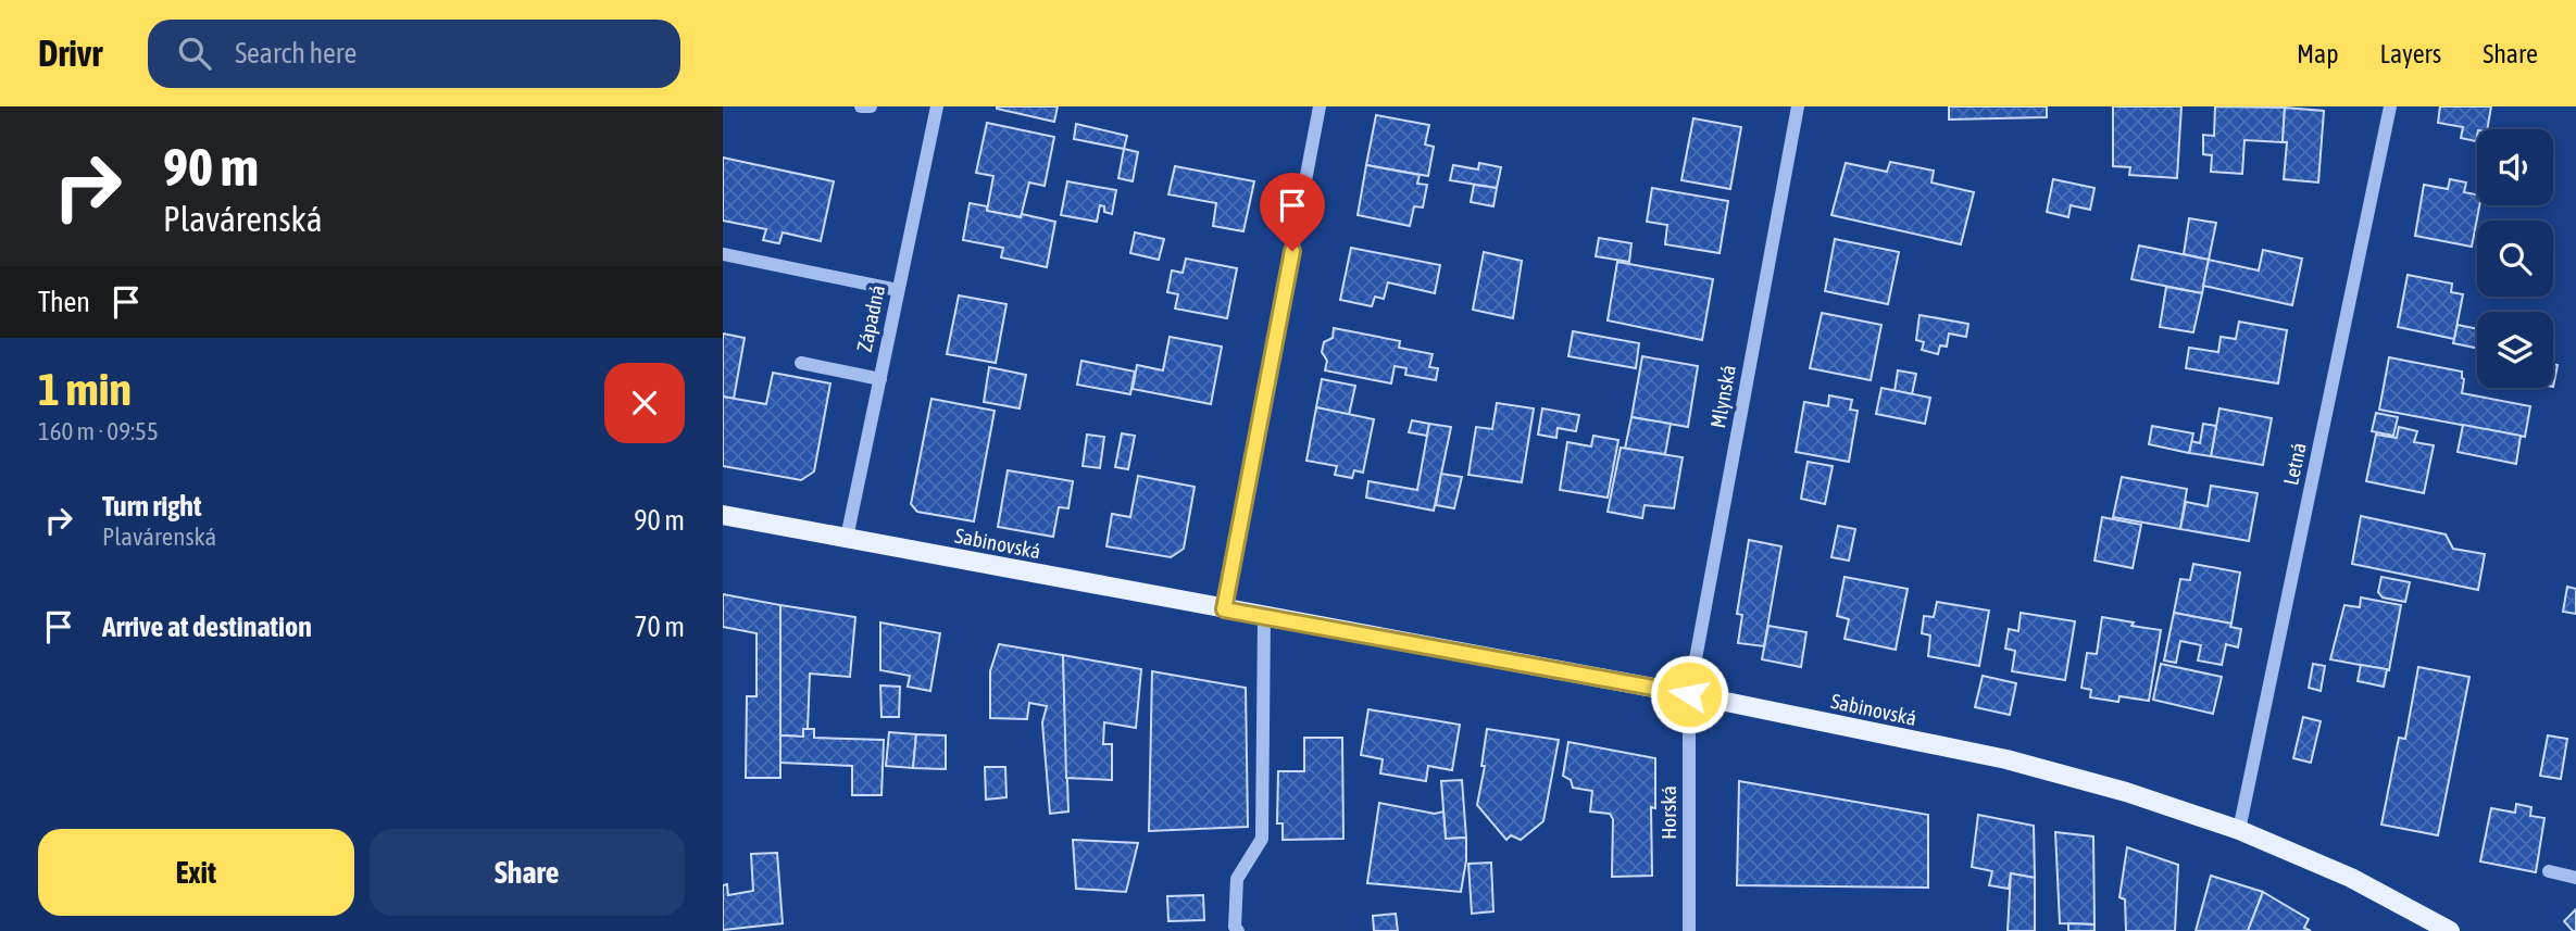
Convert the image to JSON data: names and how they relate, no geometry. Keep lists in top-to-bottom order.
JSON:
{
  "streets": {
    "main road": ["Sabinovská"],
    "street": [
      "Západná",
      "Mlynská",
      "Letná",
      "Horská"
    ]
  },
  "crossings": [
    ["Západná", "Sabinovská"],
    ["Mlynská", "Sabinovská"],
    ["Mlynská", "Horská"],
    ["Letná", "Sabinovská"],
    ["Sabinovská", "Horská"]
  ],
  "page": {
    "header": "Drivr",
    "search": "Search here",
    "nav": ["Map", "Layers", "Share"],
    "turn": ["90 m", "Plavárenská"],
    "then": "Then",
    "heading": ["1 min", "160 m · 09:55"],
    "list": [
      {
        "name": "Turn right",
        "note": "Plavárenská",
        "value": "90 m"
      },
      {
        "name": "Arrive at destination",
        "value": "70 m"
      }
    ],
    "buttons": ["Exit", "Share"]
  }
}
